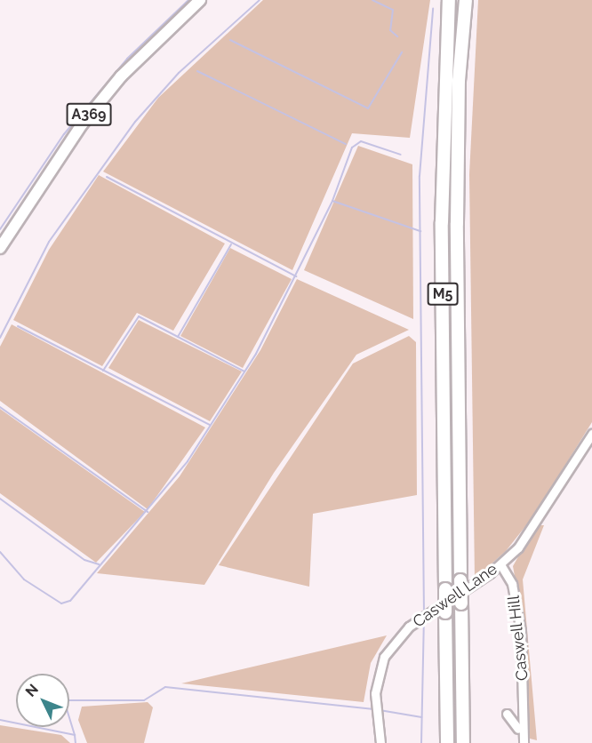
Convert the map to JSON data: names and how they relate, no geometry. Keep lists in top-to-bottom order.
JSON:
{
  "streets": {
    "highway": ["M5"],
    "main road": ["A369"],
    "street": ["Caswell Lane", "Caswell Hill"]
  },
  "crossings": [
    ["Caswell Lane", "Caswell Hill"]
  ],
  "north": "top left"
}
